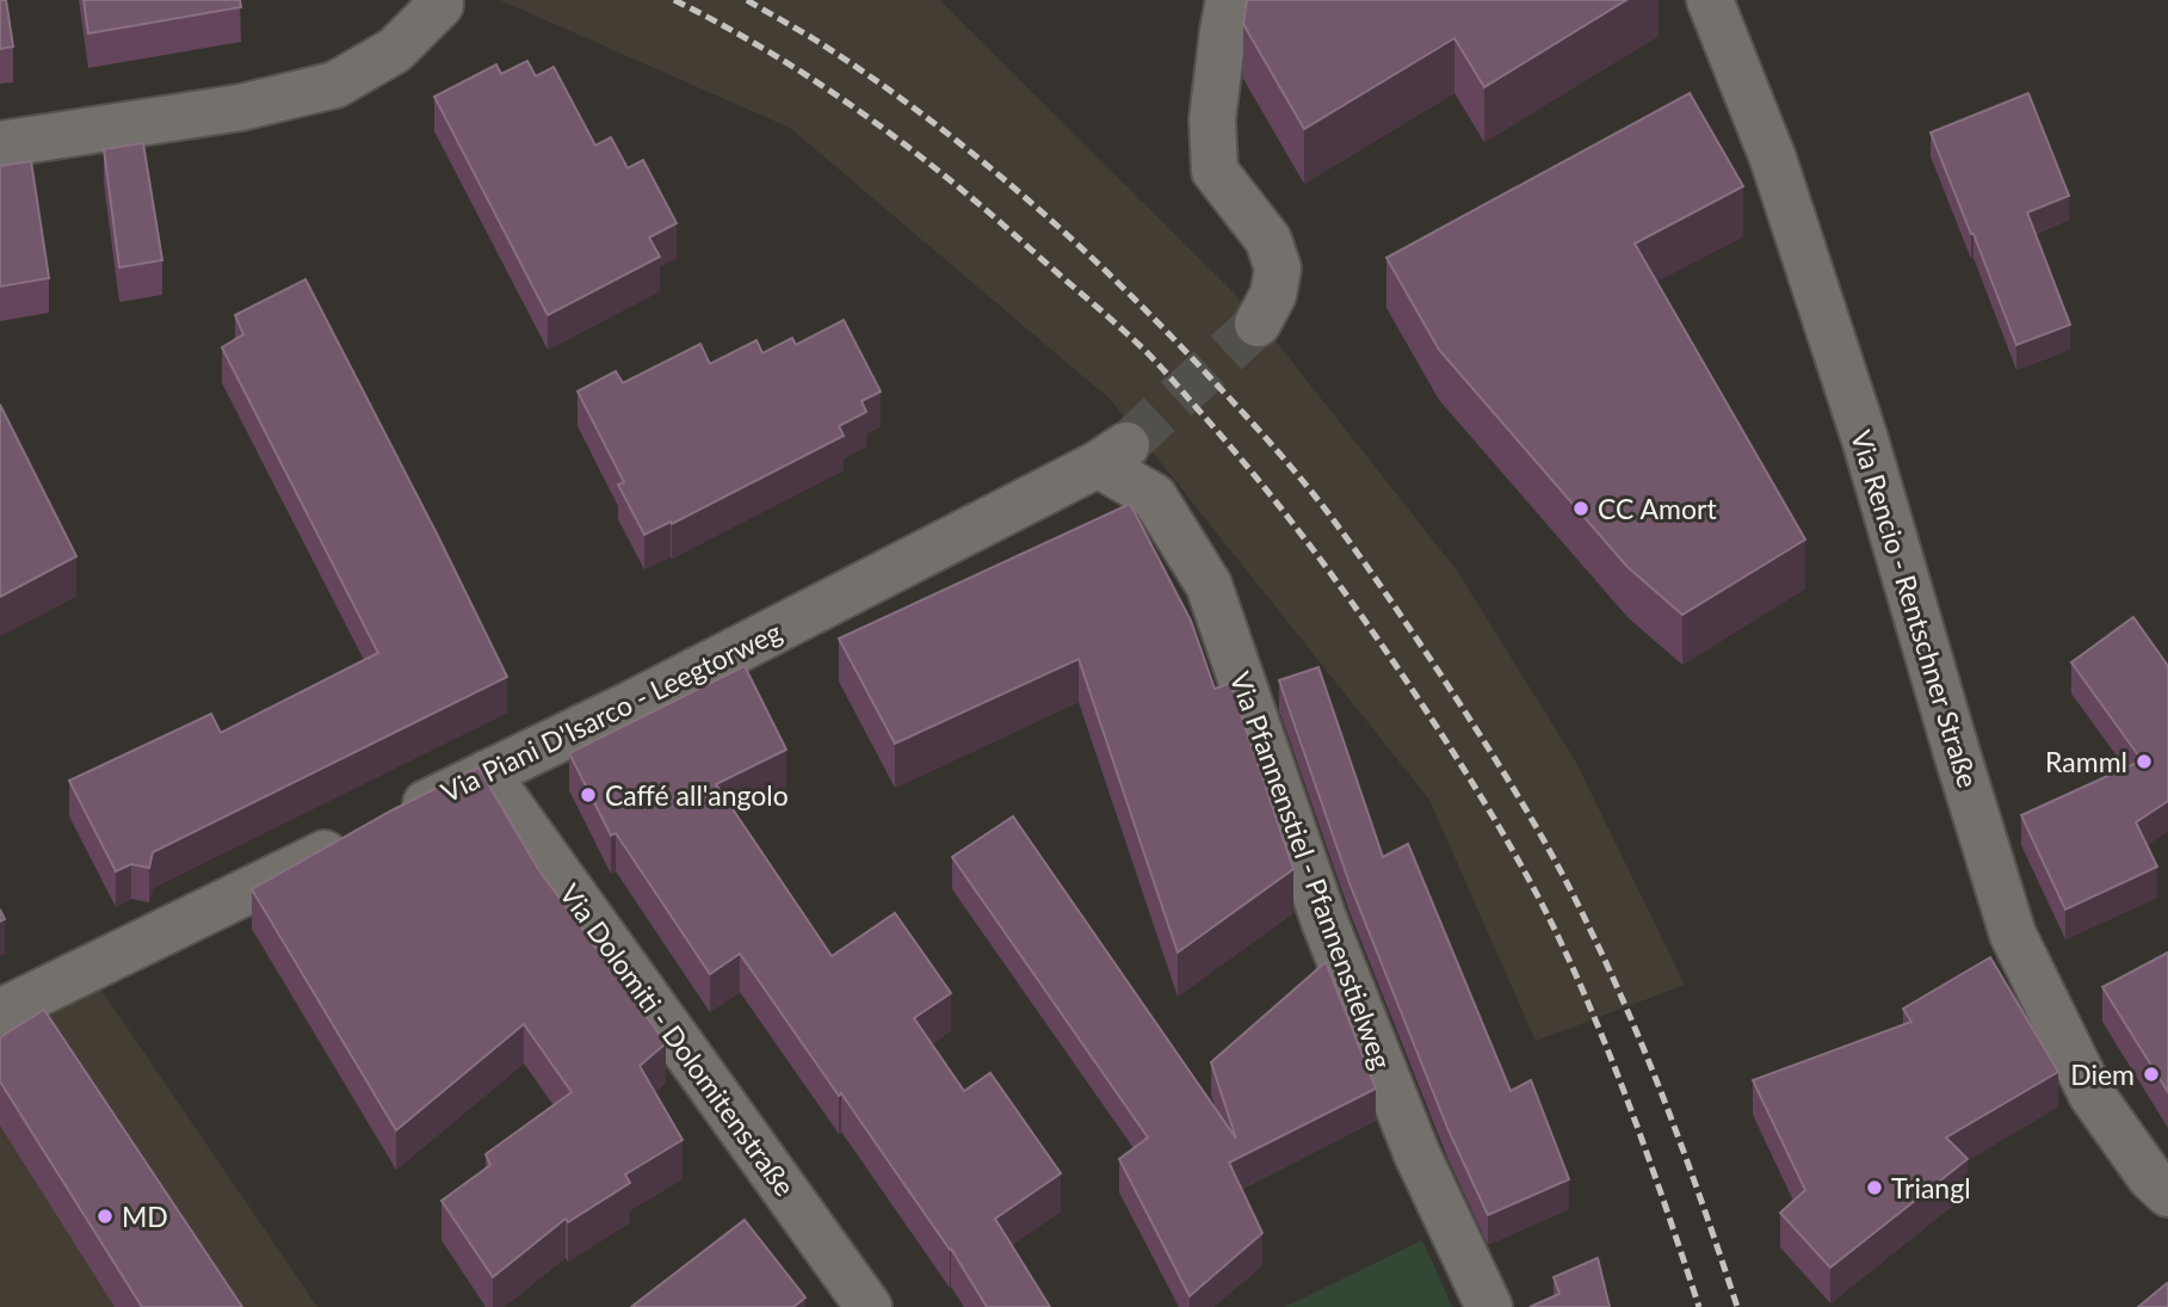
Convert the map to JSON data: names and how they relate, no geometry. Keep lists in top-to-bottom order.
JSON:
{
  "streets": {
    "street": [
      "Via Rencio - Rentschner Straße",
      "Via Piani D'Isarco - Leegtorweg",
      "Via Pfannenstiel - Pfannenstielweg",
      "Via Dolomiti - Dolomitenstraße"
    ]
  },
  "crossings": [
    ["Via Piani D'Isarco - Leegtorweg", "Via Pfannenstiel - Pfannenstielweg"],
    ["Via Piani D'Isarco - Leegtorweg", "Via Dolomiti - Dolomitenstraße"]
  ],
  "places": [
    "CC Amort",
    "Ramml",
    "Caffé all'angolo",
    "Diem",
    "Triangl",
    "MD"
  ]
}
